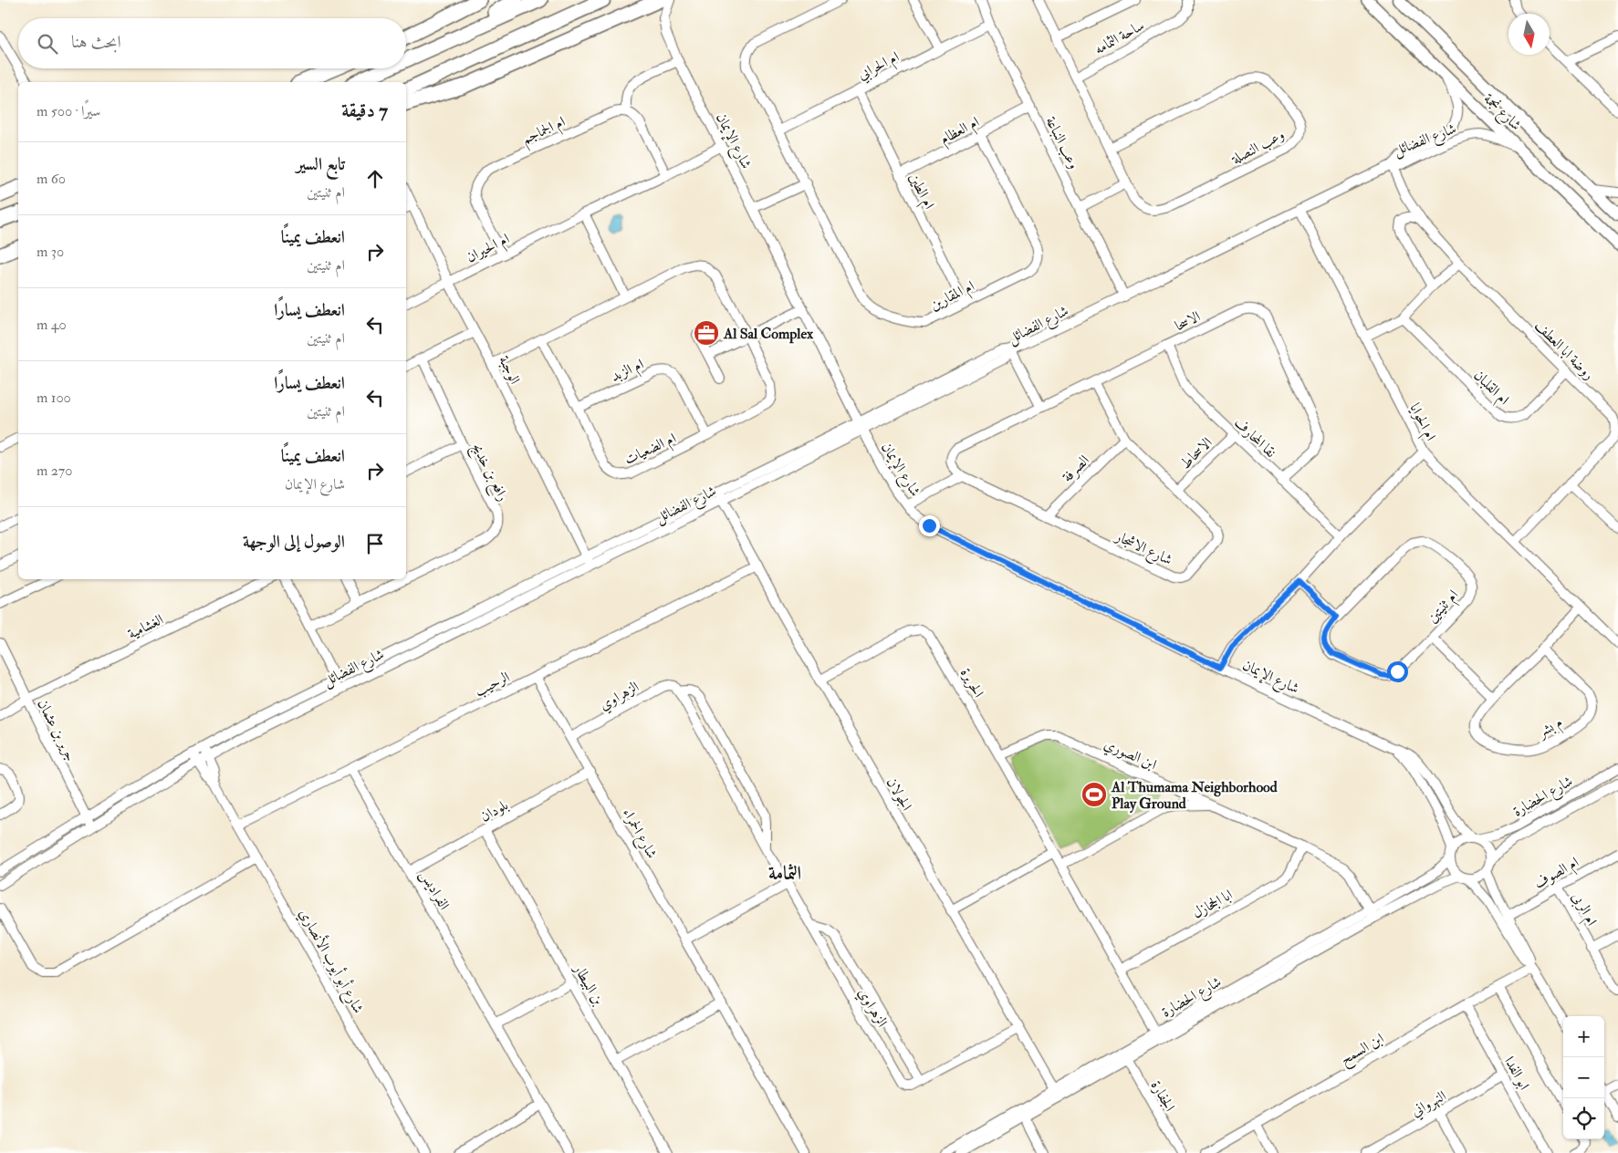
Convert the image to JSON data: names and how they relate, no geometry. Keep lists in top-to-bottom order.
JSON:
{
  "streets": {
    "main road": ["شارع نجمة"],
    "street": [
      "ساحة الثمامه",
      "ام الحرابي",
      "ام الجماجم",
      "ام العظام",
      "شارع الفضائل",
      "شارع الإيمان",
      "وعب النباعة",
      "وعب النصلة",
      "ام الطين",
      "ام الحيران",
      "ام المقارين",
      "الاسحا",
      "روضة ابا العطف",
      "الوجبة",
      "ام الزبد",
      "ام القلبان",
      "ام الحوايا",
      "نقا المحارف",
      "ام الضعيات",
      "الاسحاط",
      "الصرفة",
      "رافع بن خديج",
      "شارع الاشجار",
      "ام ثنيتين",
      "الغشامية",
      "الحريرة",
      "الرحيب",
      "الزهراوي",
      "م بشر",
      "جرير بن عثمان",
      "ابن الصوري",
      "الجولان",
      "شارع الحضارة",
      "بلودان",
      "شارع الحمراء",
      "ام الصوف",
      "الفراديس",
      "ابا الجحازل",
      "ام الربى",
      "شارع أبو أيوب الأنصاري",
      "بن البيطار",
      "ابن السمح",
      "ابو الفدا",
      "الجفارة",
      "النهرواني"
    ]
  },
  "crossings": [
    ["ساحة الثمامه", "وعب النصلة"],
    ["ام الحرابي", "وعب النباعة"],
    ["ام الحرابي", "ام الطين"],
    ["ام الحرابي", "ام المقارين"],
    ["شارع نجمة", "شارع الفضائل"],
    ["ام الجماجم", "ام الحيران"],
    ["ام العظام", "وعب النباعة"],
    ["ام العظام", "ام الطين"],
    ["ام العظام", "ام المقارين"],
    ["شارع الفضائل", "شارع الإيمان"],
    ["شارع الفضائل", "وعب النباعة"],
    ["شارع الفضائل", "روضة ابا العطف"],
    ["شارع الفضائل", "الوجبة"],
    ["شارع الفضائل", "ام الحوايا"],
    ["شارع الفضائل", "جرير بن عثمان"],
    ["شارع الفضائل", "الجولان"],
    ["شارع الفضائل", "شارع أبو أيوب الأنصاري"],
    ["شارع الإيمان", "ام الحيران"],
    ["شارع الإيمان", "شارع الحضارة"],
    ["ام الطين", "ام المقارين"],
    ["ام الحيران", "الوجبة"],
    ["الاسحا", "نقا المحارف"],
    ["الاسحا", "شارع الاشجار"],
    ["روضة ابا العطف", "ام القلبان"],
    ["روضة ابا العطف", "ام الحوايا"],
    ["الوجبة", "ام الضعيات"],
    ["ام الزبد", "ام الضعيات"],
    ["ام الحوايا", "م بشر"],
    ["نقا المحارف", "الاسحاط"],
    ["الاسحاط", "شارع الاشجار"],
    ["الصرفة", "شارع الاشجار"],
    ["الغشامية", "جرير بن عثمان"],
    ["الحريرة", "ابن الصوري"],
    ["الحريرة", "الجولان"],
    ["الحريرة", "شارع الحضارة"],
    ["الحريرة", "ابا الجحازل"],
    ["الرحيب", "الجولان"],
    ["الرحيب", "شارع الحمراء"],
    ["الرحيب", "الفراديس"],
    ["الرحيب", "شارع أبو أيوب الأنصاري"],
    ["الزهراوي", "الجولان"],
    ["الزهراوي", "شارع الحمراء"],
    ["ابن الصوري", "شارع الحضارة"],
    ["ابن الصوري", "ابا الجحازل"],
    ["الجولان", "شارع الحضارة"],
    ["شارع الحضارة", "الجفارة"],
    ["بلودان", "شارع الحمراء"],
    ["بلودان", "الفراديس"],
    ["بلودان", "بن البيطار"],
    ["ام الصوف", "ام الربى"],
    ["ابن السمح", "ابو الفدا"],
    ["ابو الفدا", "النهرواني"]
  ],
  "districts": ["الثمامة"],
  "places": {
    "office": ["Al Sal Complex"],
    "sports": ["Al Thumama Neighborhood Play Ground"]
  },
  "north": "bottom",
  "page": {
    "search": "ابحث هنا",
    "heading": ["7 دقيقة", "سيرًا · 500 m"],
    "list": [
      ["تابع السير", "ام ثنيتين", "60 m"],
      ["انعطف يمينًا", "ام ثنيتين", "30 m"],
      ["انعطف يسارًا", "ام ثنيتين", "40 m"],
      ["انعطف يسارًا", "ام ثنيتين", "100 m"],
      ["انعطف يمينًا", "شارع الإيمان", "270 m"],
      "الوصول إلى الوجهة"
    ],
    "map_buttons": ["+", "−"]
  }
}
